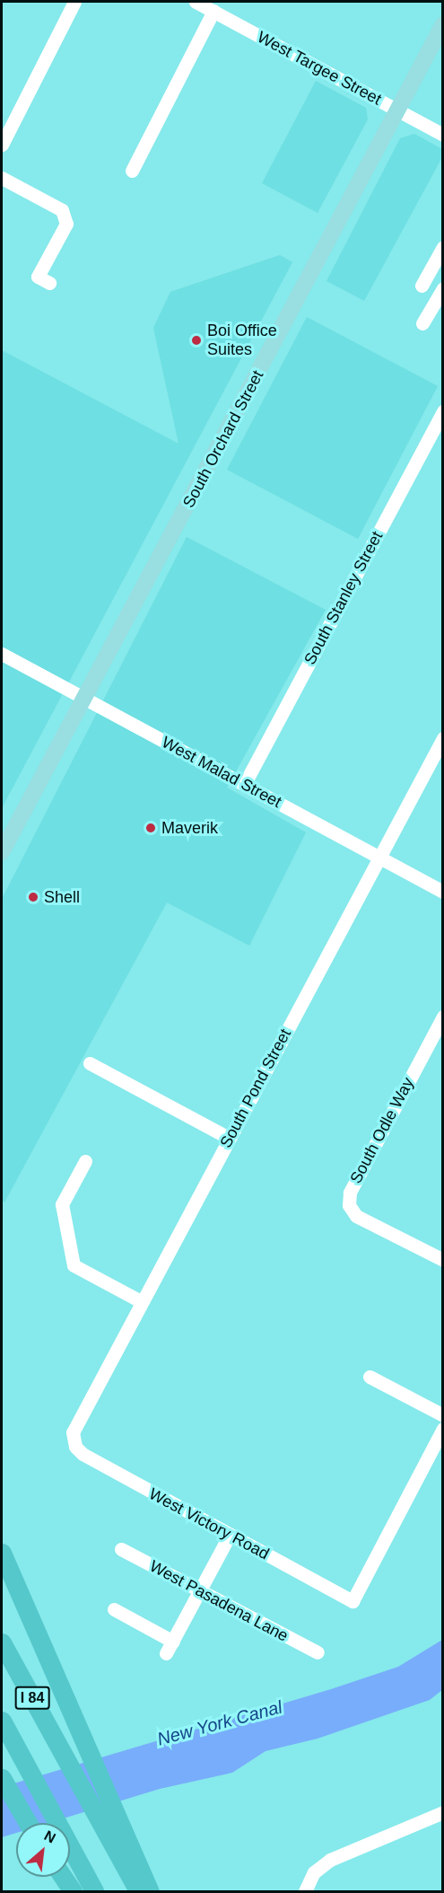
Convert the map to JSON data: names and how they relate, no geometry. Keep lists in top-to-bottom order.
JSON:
{
  "streets": {
    "highway": ["I 84"],
    "main road": ["South Orchard Street"],
    "street": [
      "West Targee Street",
      "South Stanley Street",
      "West Malad Street",
      "South Pond Street",
      "South Odle Way",
      "West Victory Road",
      "West Pasadena Lane"
    ]
  },
  "crossings": [
    ["West Targee Street", "South Orchard Street"],
    ["South Orchard Street", "West Malad Street"],
    ["South Stanley Street", "West Malad Street"],
    ["West Malad Street", "South Pond Street"],
    ["South Pond Street", "West Victory Road"]
  ],
  "water": ["New York Canal"],
  "places": ["Boi Office Suites", "Maverik", "Shell"],
  "north": "top right"
}
